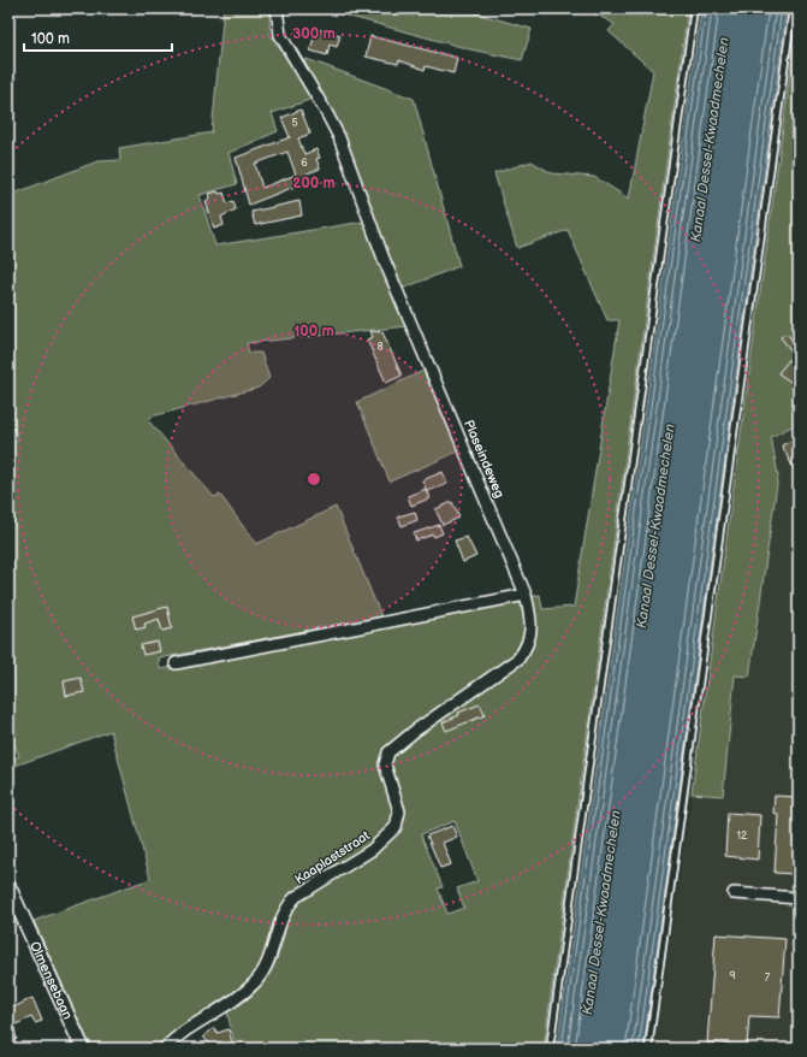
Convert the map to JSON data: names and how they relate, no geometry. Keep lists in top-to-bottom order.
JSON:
{
  "streets": {
    "street": ["Plaseindeweg", "Kaaplaststraat", "Olmensebaan"]
  },
  "crossings": [
    ["Plaseindeweg", "Kaaplaststraat"]
  ],
  "water": ["Kanaal Dessel-Kwaadmechelen"],
  "house_numbers": [
    "5",
    "6",
    "8",
    "12",
    "9",
    "7"
  ],
  "scale_bar": "100 m",
  "rings": ["300 m", "200 m", "100 m"]
}
